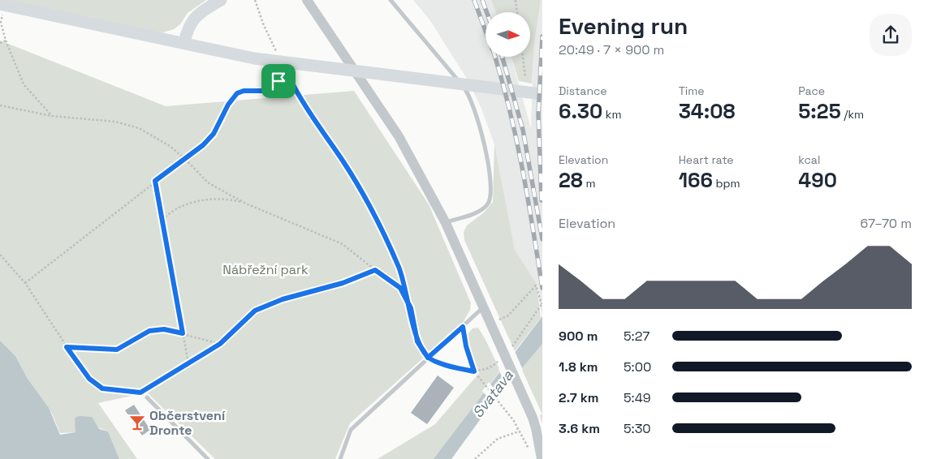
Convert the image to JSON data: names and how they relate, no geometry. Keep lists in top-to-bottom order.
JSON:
{
  "water": ["Svatava"],
  "parks": ["Nábřežní park"],
  "places": {
    "bar": ["Občerstvení Dronte"]
  },
  "north": "right",
  "page": {
    "heading": ["Evening run", "20:49 · 7 × 900 m"],
    "stats": [
      ["Distance", "6.30 km"],
      ["Time", "34:08"],
      ["Pace", "5:25 /km"],
      ["Elevation", "28 m"],
      ["Heart rate", "166 bpm"],
      ["kcal", "490"]
    ],
    "chart": ["Elevation", "67–70 m"],
    "list": [
      {
        "name": "900 m",
        "note": "5:27"
      },
      {
        "name": "1.8 km",
        "note": "5:00"
      },
      {
        "name": "2.7 km",
        "note": "5:49"
      },
      {
        "name": "3.6 km",
        "note": "5:30"
      }
    ]
  }
}
